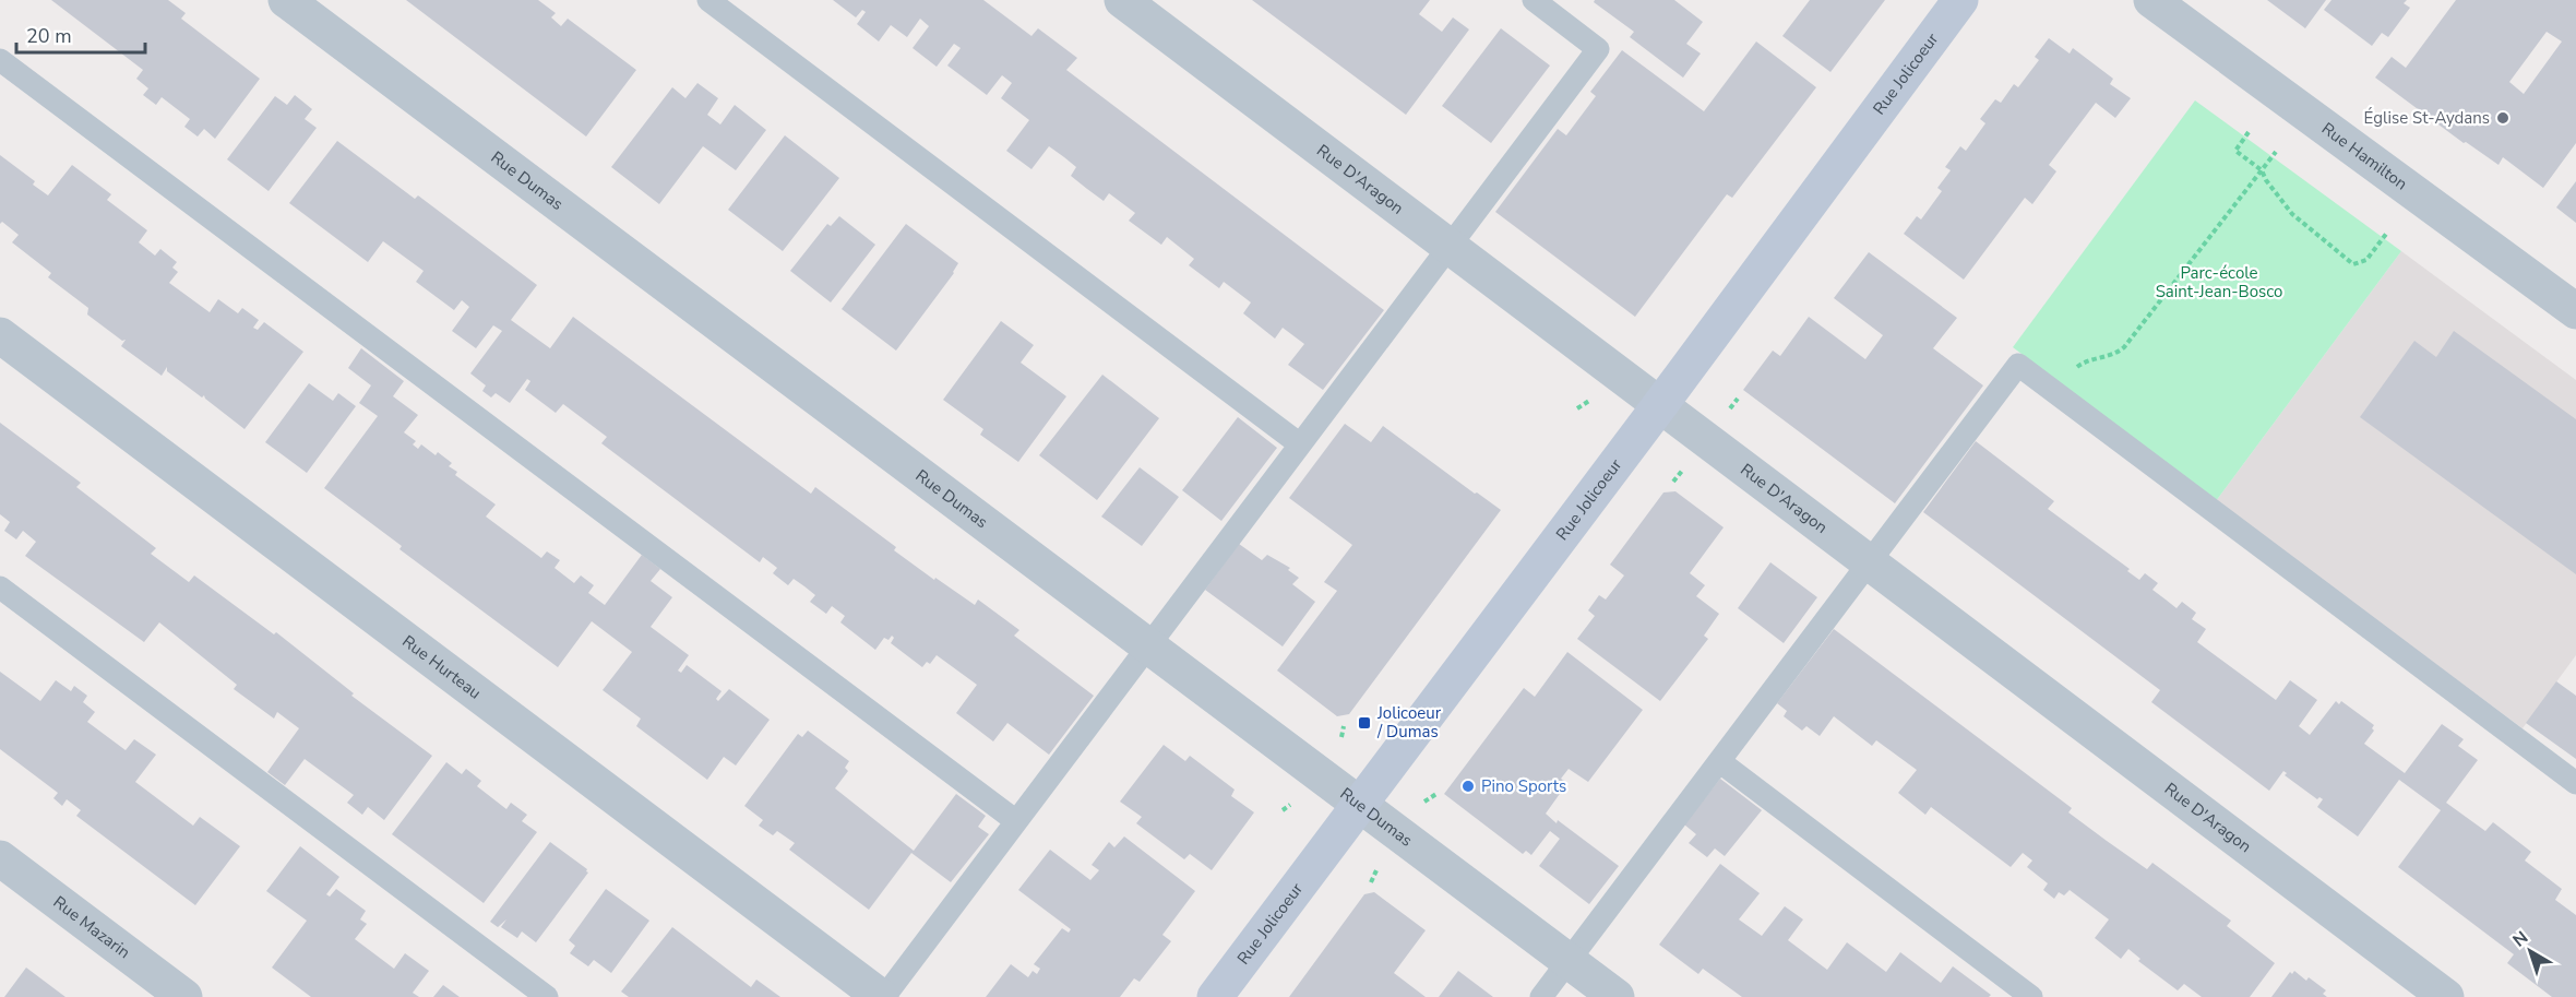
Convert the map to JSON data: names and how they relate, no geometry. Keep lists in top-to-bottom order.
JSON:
{
  "streets": {
    "street": [
      "Rue Jolicoeur",
      "Rue Hamilton",
      "Rue D'Aragon",
      "Rue Dumas",
      "Rue Hurteau",
      "Rue Mazarin"
    ]
  },
  "crossings": [
    ["Rue Jolicoeur", "Rue D'Aragon"],
    ["Rue Jolicoeur", "Rue Dumas"]
  ],
  "parks": ["Parc-école Saint-Jean-Bosco"],
  "places": {
    "other": ["Église St-Aydans", "Pino Sports"],
    "transit": ["Jolicoeur / Dumas"]
  },
  "scale_bar": "20 m",
  "north": "top left"
}
